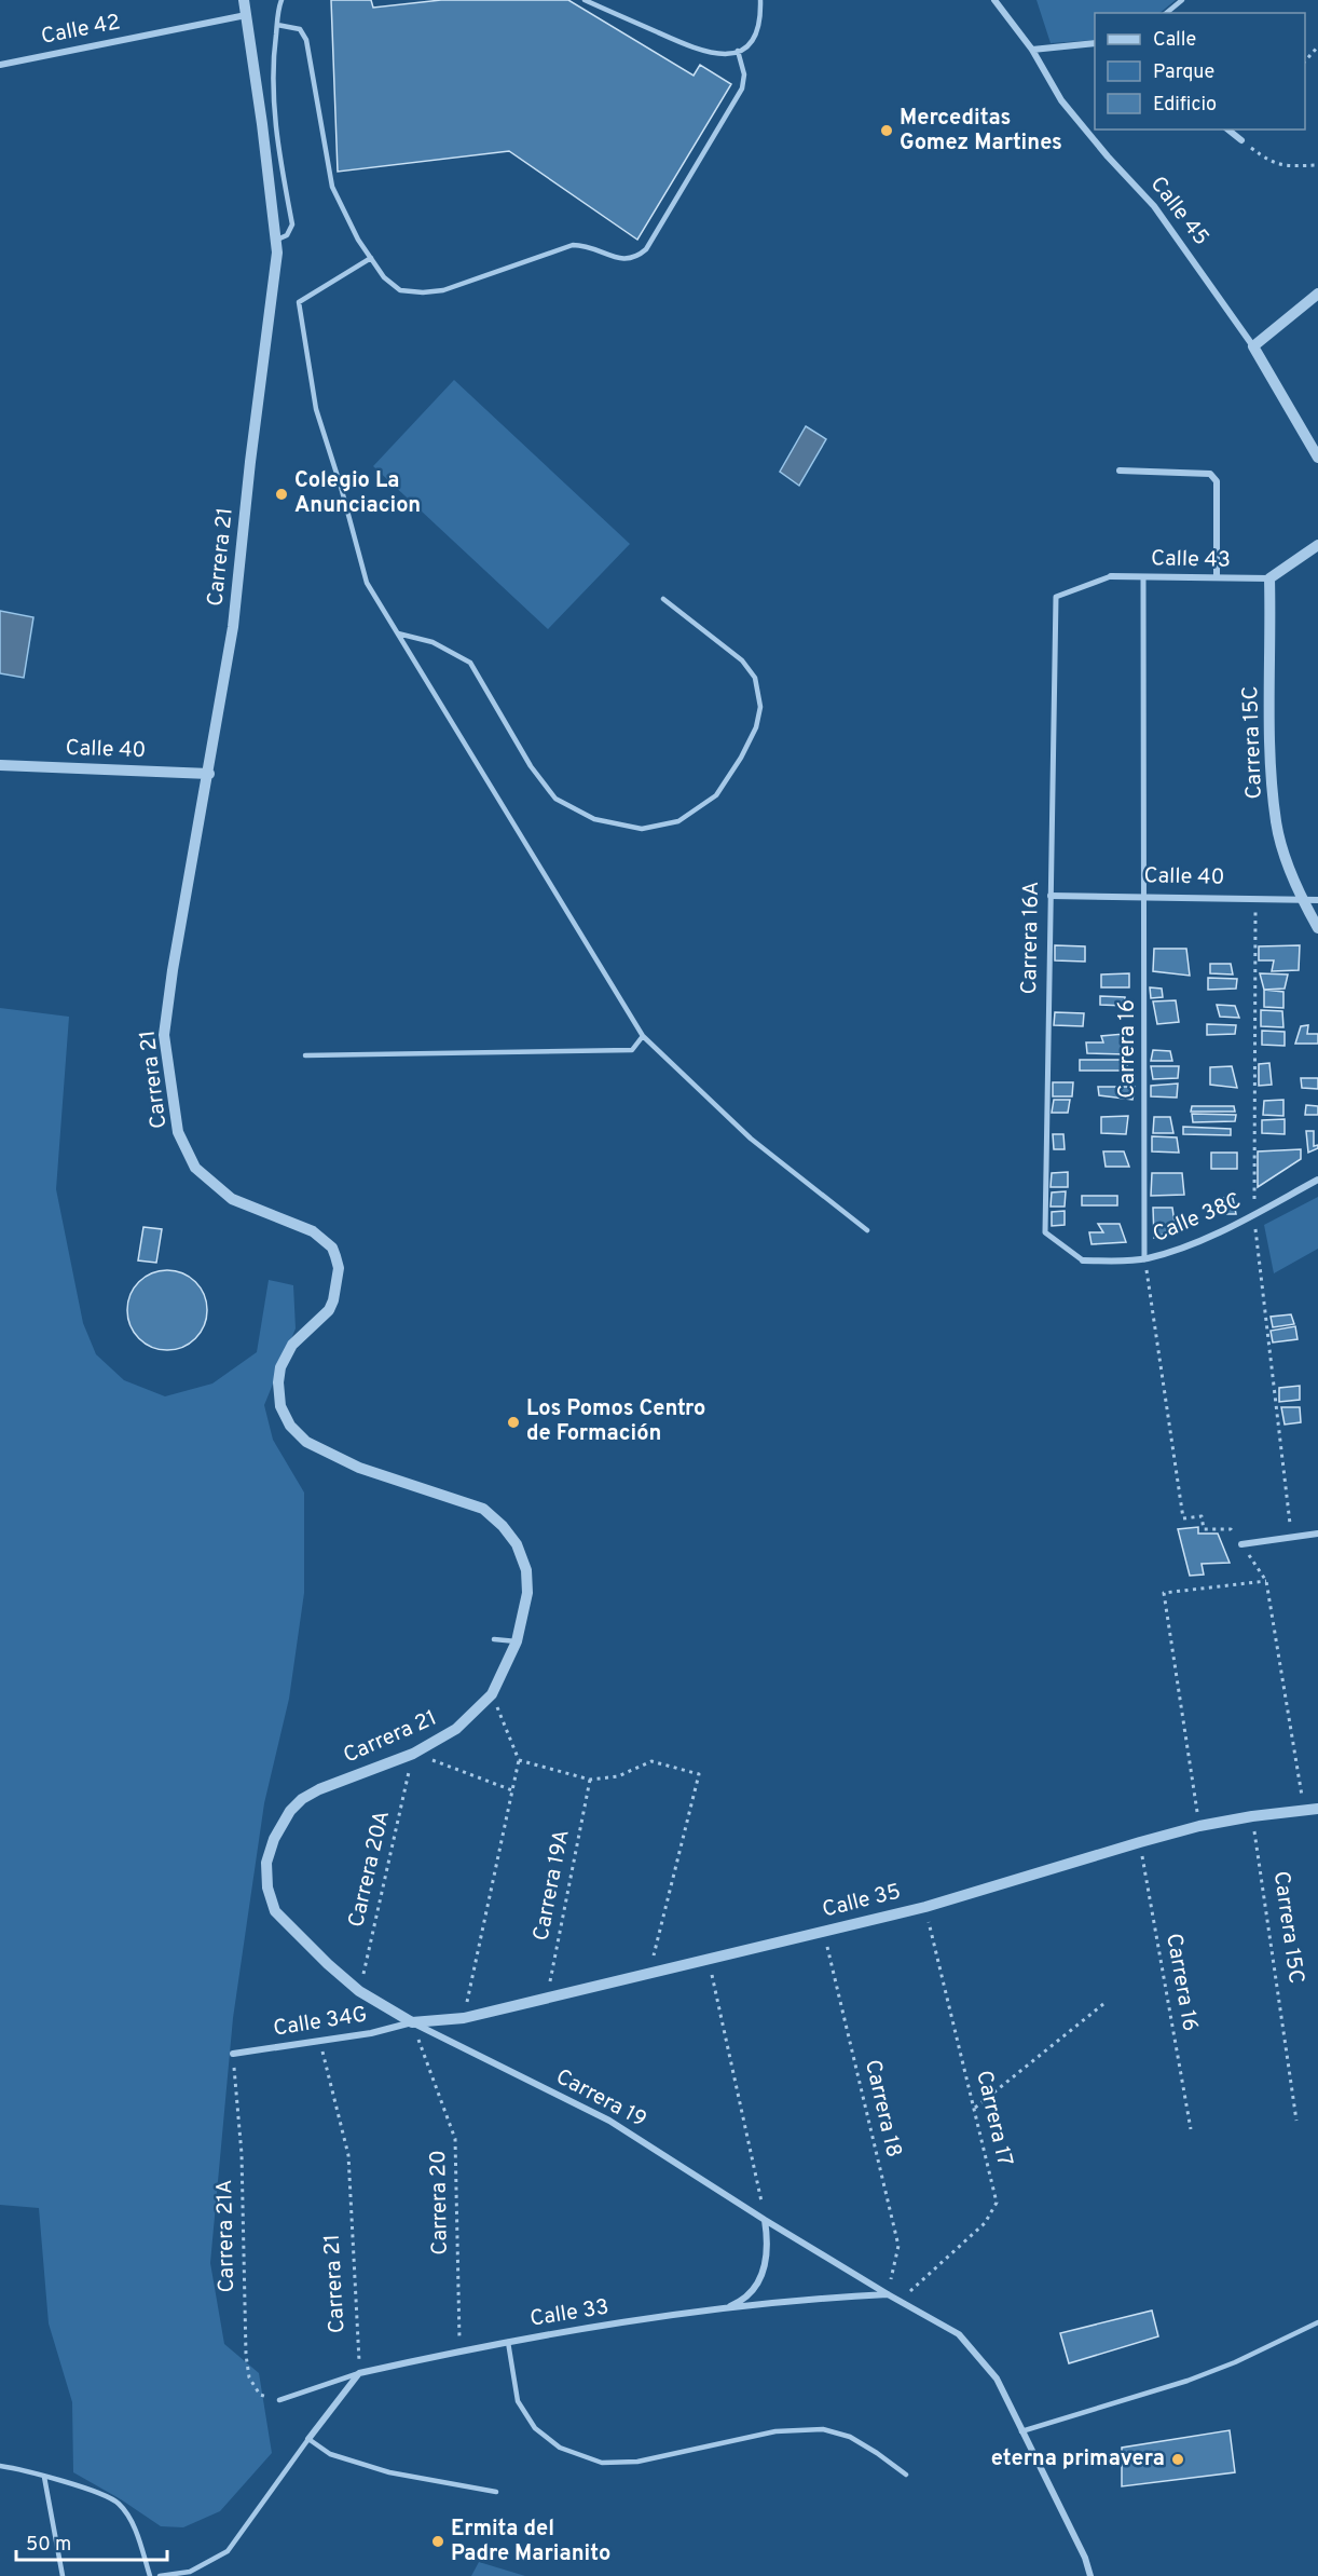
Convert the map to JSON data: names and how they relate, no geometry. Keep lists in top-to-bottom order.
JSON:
{
  "streets": {
    "street": [
      "Calle 42",
      "Calle 45",
      "Carrera 21",
      "Calle 43",
      "Carrera 15C",
      "Calle 40",
      "Carrera 16A",
      "Carrera 16",
      "Calle 38C",
      "Calle 35",
      "Calle 34G",
      "Carrera 19",
      "Calle 33"
    ],
    "path": [
      "Carrera 20A",
      "Carrera 19A",
      "Carrera 18",
      "Carrera 17",
      "Carrera 20",
      "Carrera 21A"
    ]
  },
  "crossings": [
    ["Calle 42", "Carrera 21"],
    ["Carrera 21", "Calle 40"],
    ["Carrera 21", "Carrera 20A"],
    ["Carrera 21", "Calle 35"],
    ["Carrera 21", "Calle 34G"],
    ["Carrera 21", "Carrera 19"],
    ["Carrera 21", "Carrera 20"],
    ["Carrera 21", "Calle 33"],
    ["Calle 43", "Carrera 15C"],
    ["Calle 43", "Carrera 16A"],
    ["Calle 43", "Carrera 16"],
    ["Carrera 15C", "Calle 40"],
    ["Carrera 15C", "Calle 35"],
    ["Calle 40", "Carrera 16A"],
    ["Calle 40", "Carrera 16"],
    ["Carrera 16A", "Calle 38C"],
    ["Carrera 16", "Calle 38C"],
    ["Carrera 16", "Calle 35"],
    ["Carrera 19A", "Calle 35"],
    ["Calle 35", "Calle 34G"],
    ["Calle 35", "Carrera 19"],
    ["Calle 35", "Carrera 18"],
    ["Calle 35", "Carrera 17"],
    ["Calle 35", "Carrera 20"],
    ["Calle 34G", "Carrera 19"],
    ["Calle 34G", "Carrera 20"],
    ["Calle 34G", "Carrera 21A"],
    ["Carrera 19", "Carrera 18"],
    ["Carrera 19", "Carrera 17"],
    ["Carrera 19", "Carrera 20"],
    ["Carrera 19", "Calle 33"],
    ["Carrera 18", "Calle 33"],
    ["Carrera 20", "Calle 33"]
  ],
  "places": [
    "Merceditas Gomez Martines",
    "Colegio La Anunciacion",
    "Los Pomos Centro de Formación",
    "eterna primavera",
    "Ermita del Padre Marianito"
  ],
  "legend": ["Calle", "Parque", "Edificio"],
  "scale_bar": "50 m"
}
